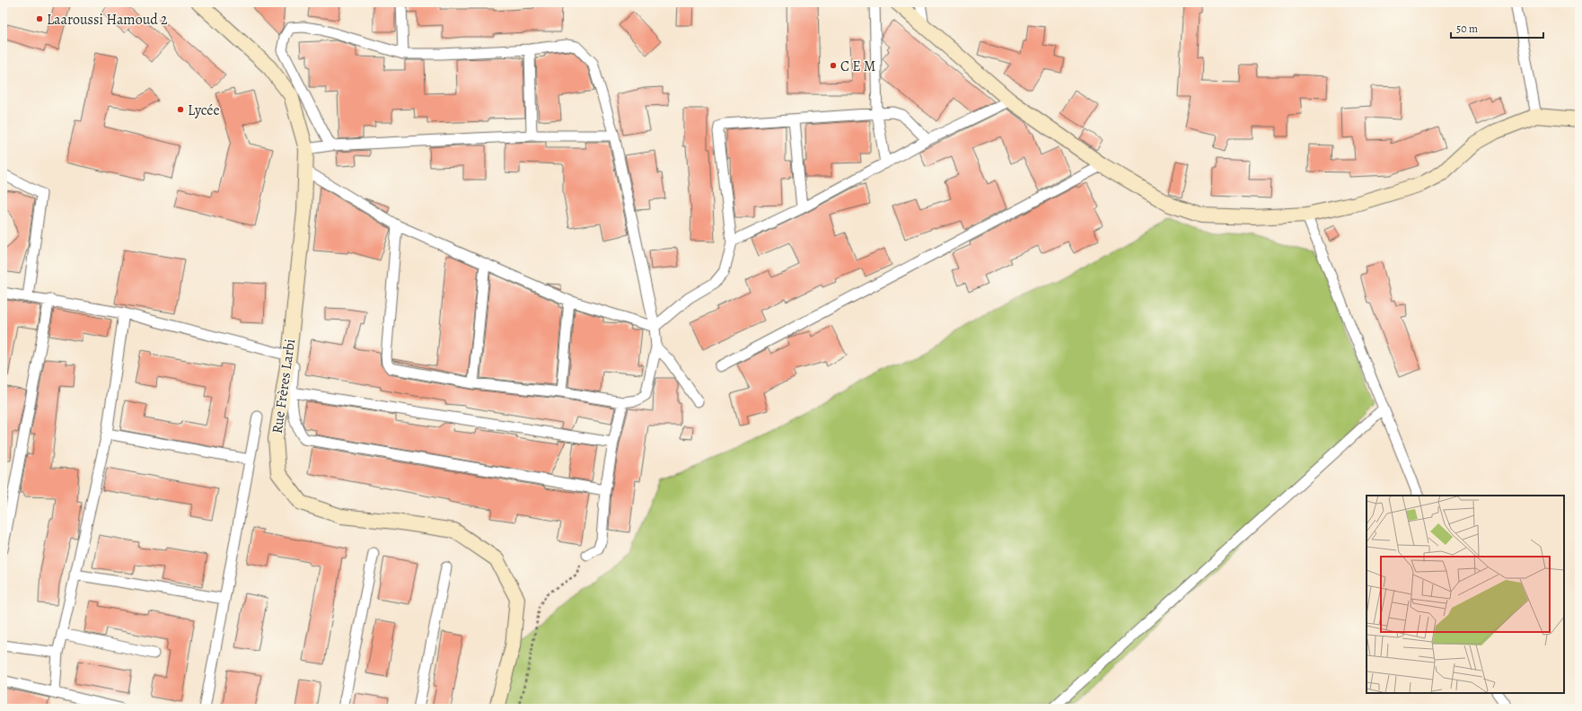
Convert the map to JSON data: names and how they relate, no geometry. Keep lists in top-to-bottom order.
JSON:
{
  "streets": {
    "main road": ["Rue Frères Larbi"]
  },
  "places": ["Laaroussi Hamoud 2", "C E M", "Lycée"],
  "scale_bar": "50 m"
}
